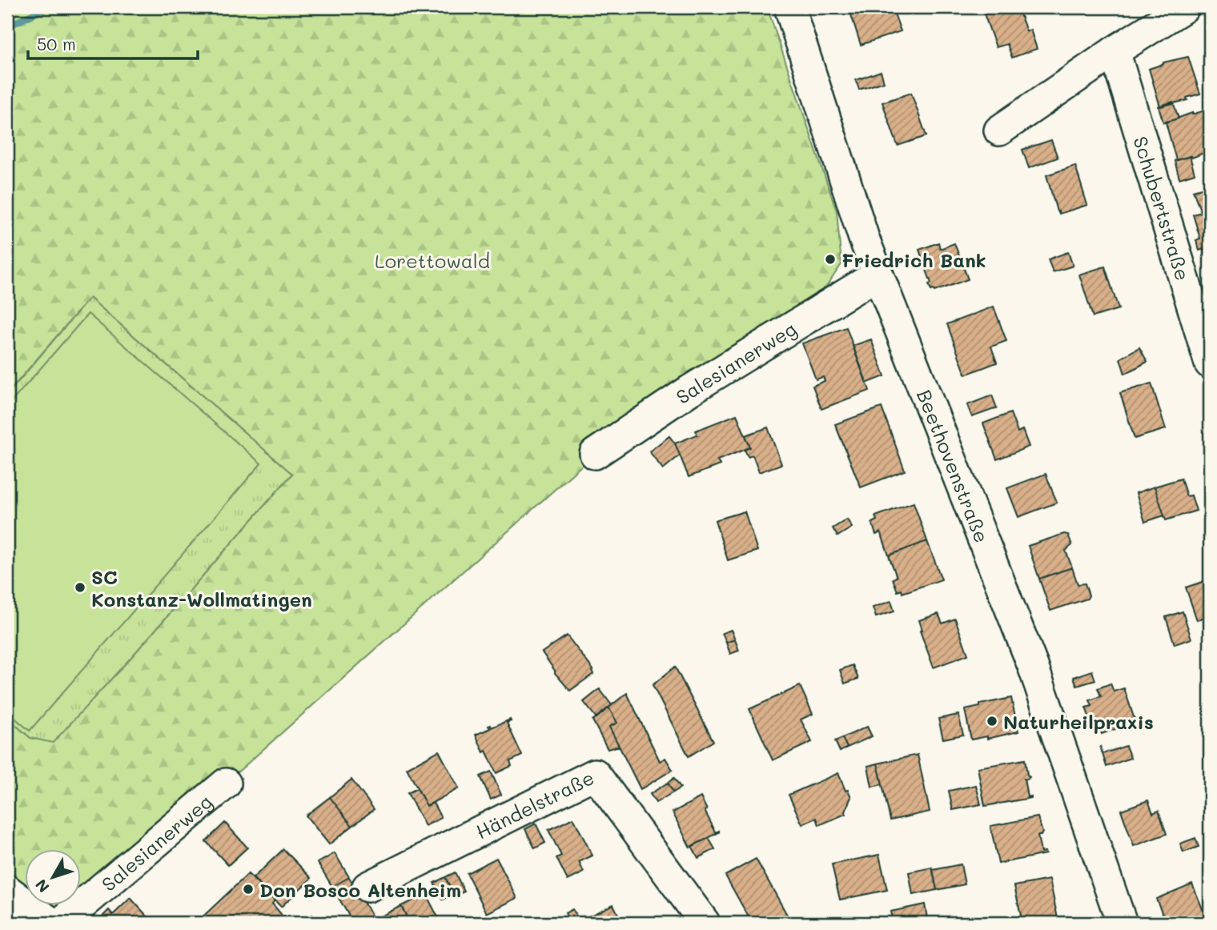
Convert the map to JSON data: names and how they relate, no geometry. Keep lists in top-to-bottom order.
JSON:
{
  "streets": {
    "street": [
      "Schubertstraße",
      "Salesianerweg",
      "Beethovenstraße",
      "Händelstraße"
    ]
  },
  "crossings": [
    ["Salesianerweg", "Beethovenstraße"]
  ],
  "parks": ["Lorettowald"],
  "places": [
    "Friedrich Bank",
    "SC Konstanz-Wollmatingen",
    "Naturheilpraxis",
    "Don Bosco Altenheim"
  ],
  "scale_bar": "50 m",
  "north": "bottom left"
}
